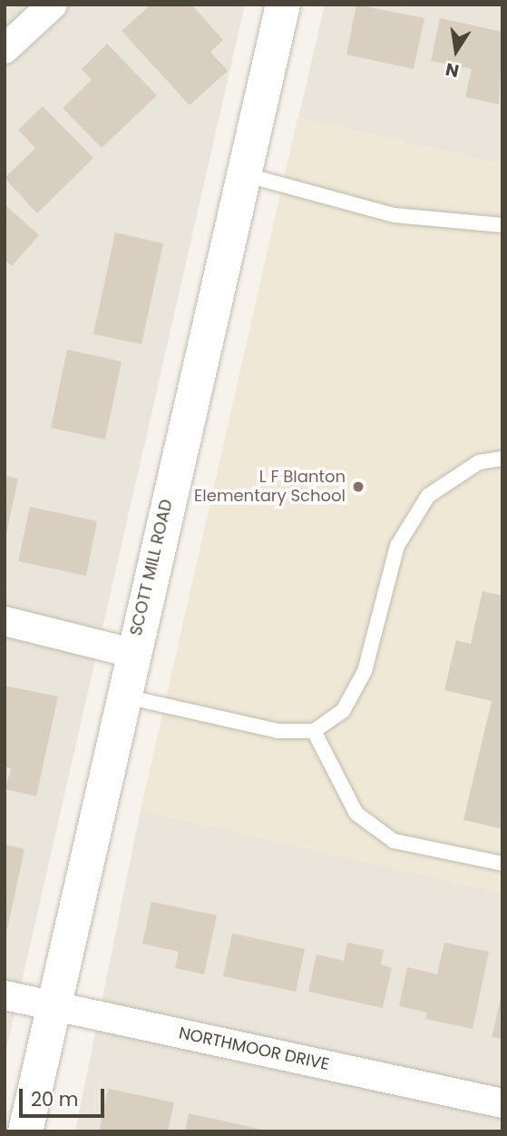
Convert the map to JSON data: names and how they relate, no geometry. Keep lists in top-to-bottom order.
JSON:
{
  "streets": {
    "street": ["SCOTT MILL ROAD", "NORTHMOOR DRIVE"]
  },
  "crossings": [
    ["SCOTT MILL ROAD", "NORTHMOOR DRIVE"]
  ],
  "places": ["L F Blanton Elementary School"],
  "scale_bar": "20 m",
  "north": "bottom"
}
